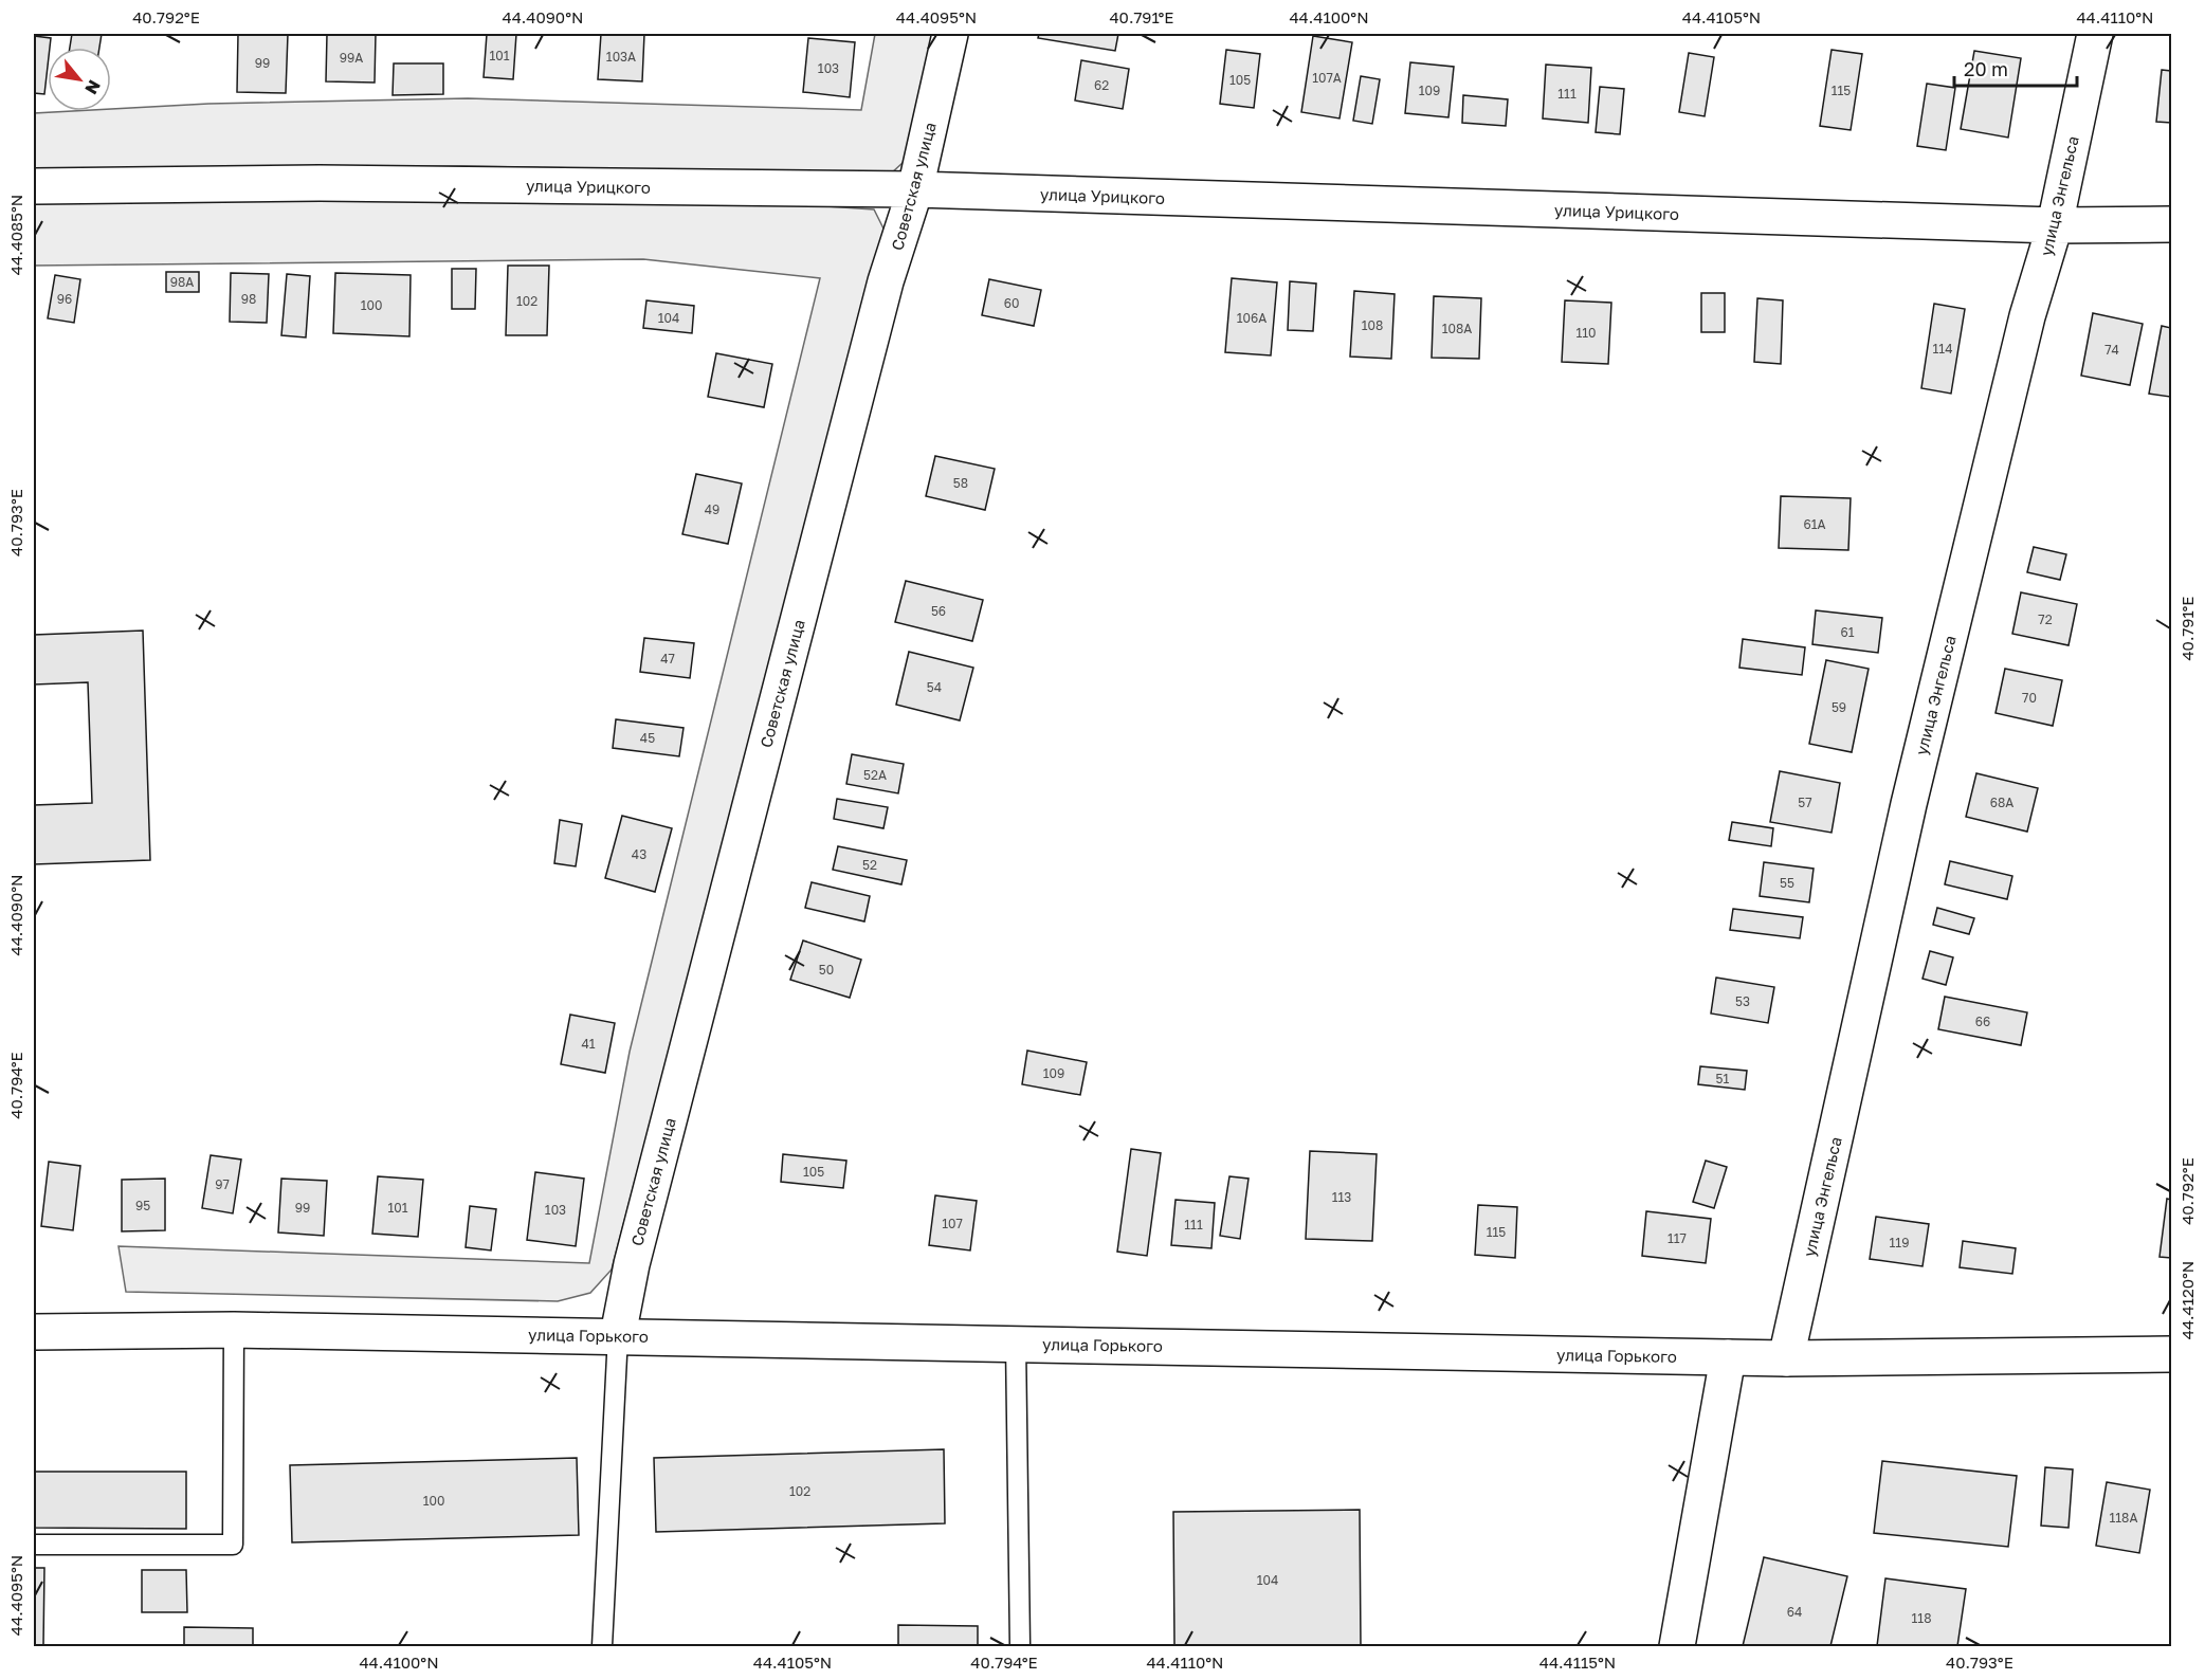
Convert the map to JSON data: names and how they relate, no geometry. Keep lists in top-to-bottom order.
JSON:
{
  "streets": {
    "street": [
      "улица Урицкого",
      "Советская улица",
      "улица Энгельса",
      "улица Горького"
    ]
  },
  "crossings": [
    ["улица Урицкого", "Советская улица"],
    ["улица Урицкого", "улица Энгельса"],
    ["Советская улица", "улица Горького"],
    ["улица Энгельса", "улица Горького"]
  ],
  "house_numbers": [
    "101",
    "103А",
    "99А",
    "99",
    "103",
    "107А",
    "105",
    "62",
    "109",
    "115",
    "111",
    "98А",
    "96",
    "98",
    "102",
    "60",
    "100",
    "104",
    "106А",
    "108",
    "108А",
    "110",
    "114",
    "74",
    "58",
    "49",
    "61А",
    "56",
    "72",
    "61",
    "47",
    "54",
    "70",
    "59",
    "45",
    "52А",
    "57",
    "68А",
    "43",
    "52",
    "55",
    "50",
    "53",
    "66",
    "41",
    "109",
    "51",
    "105",
    "97",
    "113",
    "95",
    "99",
    "101",
    "103",
    "107",
    "111",
    "115",
    "117",
    "119",
    "102",
    "100",
    "118А",
    "104",
    "64",
    "118"
  ],
  "scale_bar": "20 m",
  "north": "bottom right",
  "coordinates": [
    "40.792°E",
    "44.4090°N",
    "44.4095°N",
    "40.791°E",
    "44.4100°N",
    "44.4105°N",
    "44.4110°N",
    "44.4085°N",
    "40.793°E",
    "40.794°E",
    "44.4120°N",
    "44.4115°N"
  ]
}
